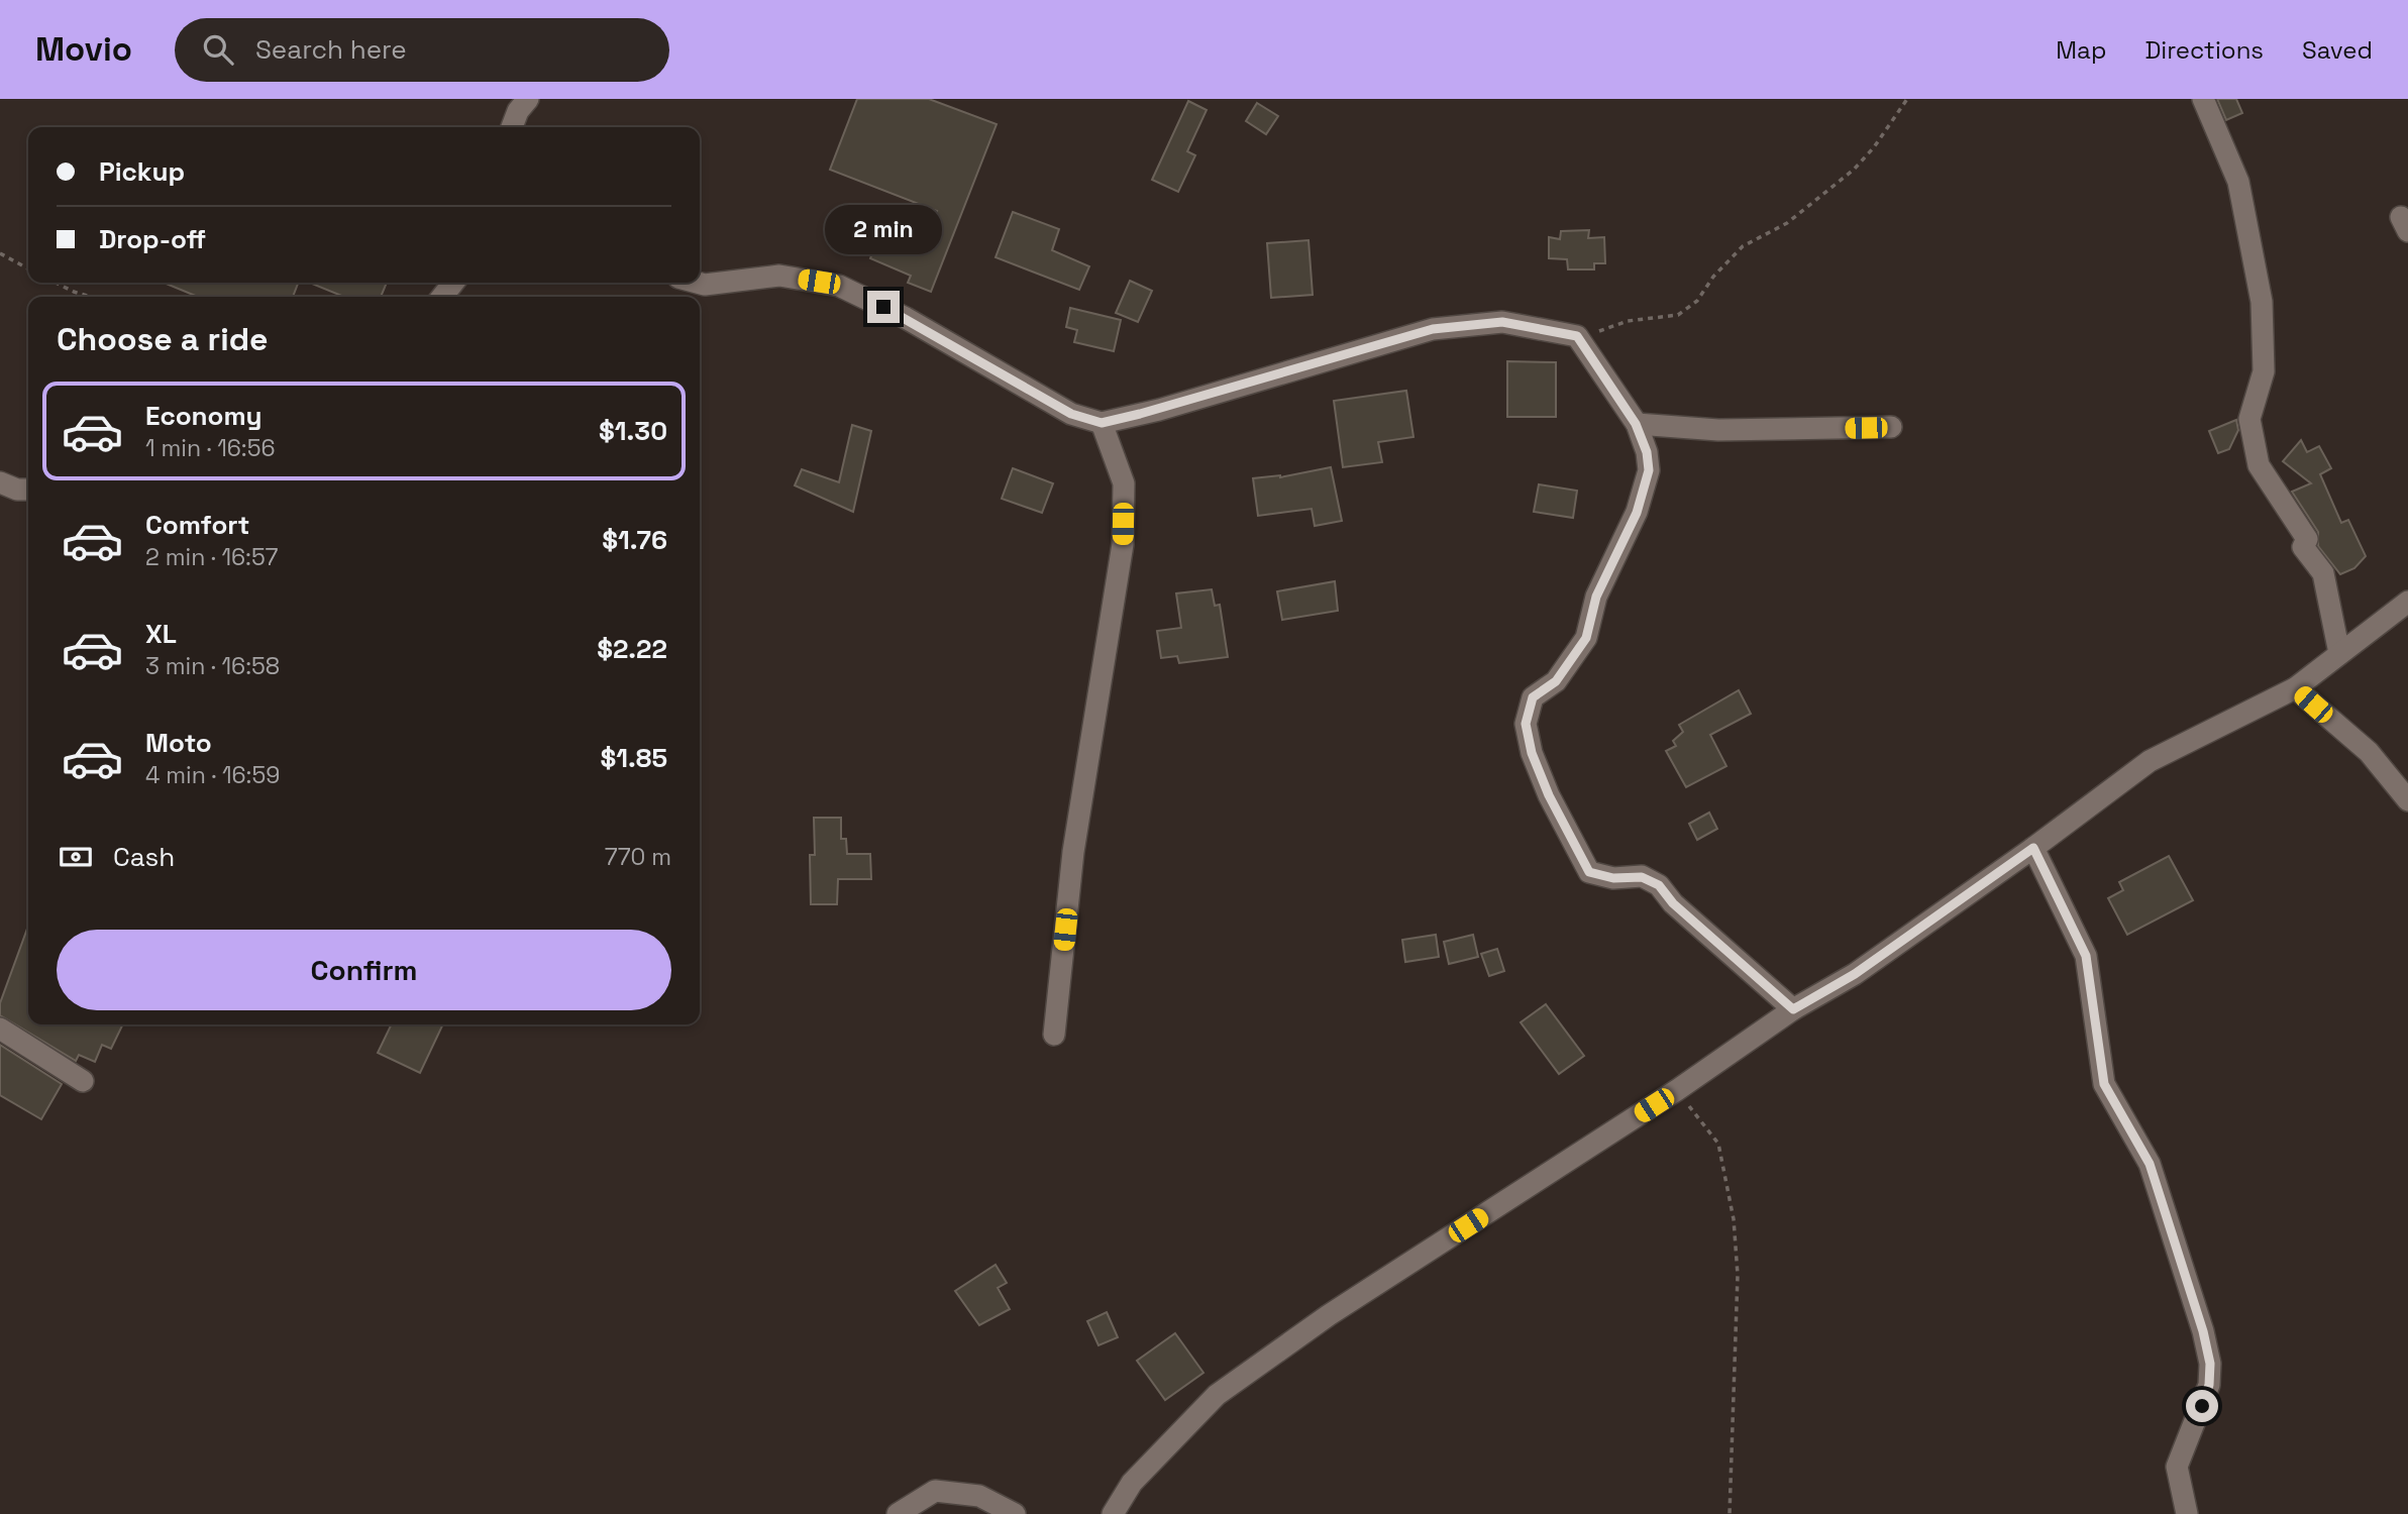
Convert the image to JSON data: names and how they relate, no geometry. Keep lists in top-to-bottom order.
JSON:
{
  "page": {
    "header": "Movio",
    "search": "Search here",
    "nav": ["Map", "Directions", "Saved"],
    "banner": ["Pickup", "Drop-off"],
    "bubble": "2 min",
    "heading": "Choose a ride",
    "list": [
      {
        "name": "Economy",
        "note": "1 min · 16:56",
        "value": "$1.30"
      },
      {
        "name": "Comfort",
        "note": "2 min · 16:57",
        "value": "$1.76"
      },
      {
        "name": "XL",
        "note": "3 min · 16:58",
        "value": "$2.22"
      },
      {
        "name": "Moto",
        "note": "4 min · 16:59",
        "value": "$1.85"
      }
    ],
    "pay": ["Cash", "770 m"],
    "buttons": "Confirm"
  }
}
